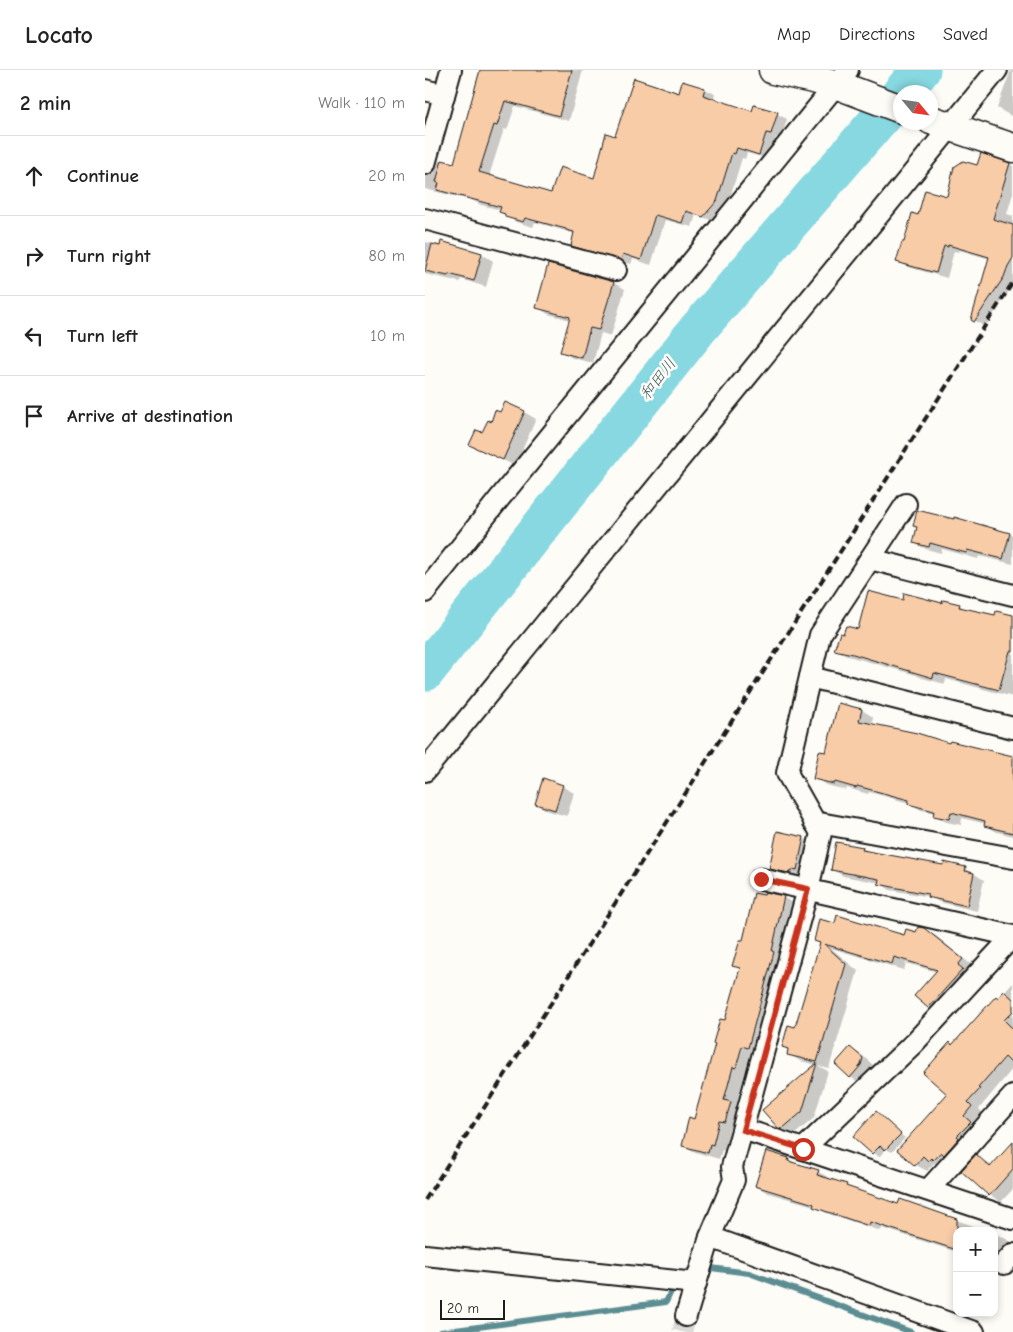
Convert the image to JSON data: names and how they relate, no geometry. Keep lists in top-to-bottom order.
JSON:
{
  "water": ["和田川"],
  "scale_bar": "20 m",
  "north": "bottom right",
  "page": {
    "header": "Locato",
    "nav": ["Map", "Directions", "Saved"],
    "heading": ["2 min", "Walk · 110 m"],
    "list": [
      ["Continue", "20 m"],
      ["Turn right", "80 m"],
      ["Turn left", "10 m"],
      "Arrive at destination"
    ],
    "map_buttons": ["+", "−"],
    "scale": "20 m"
  }
}
